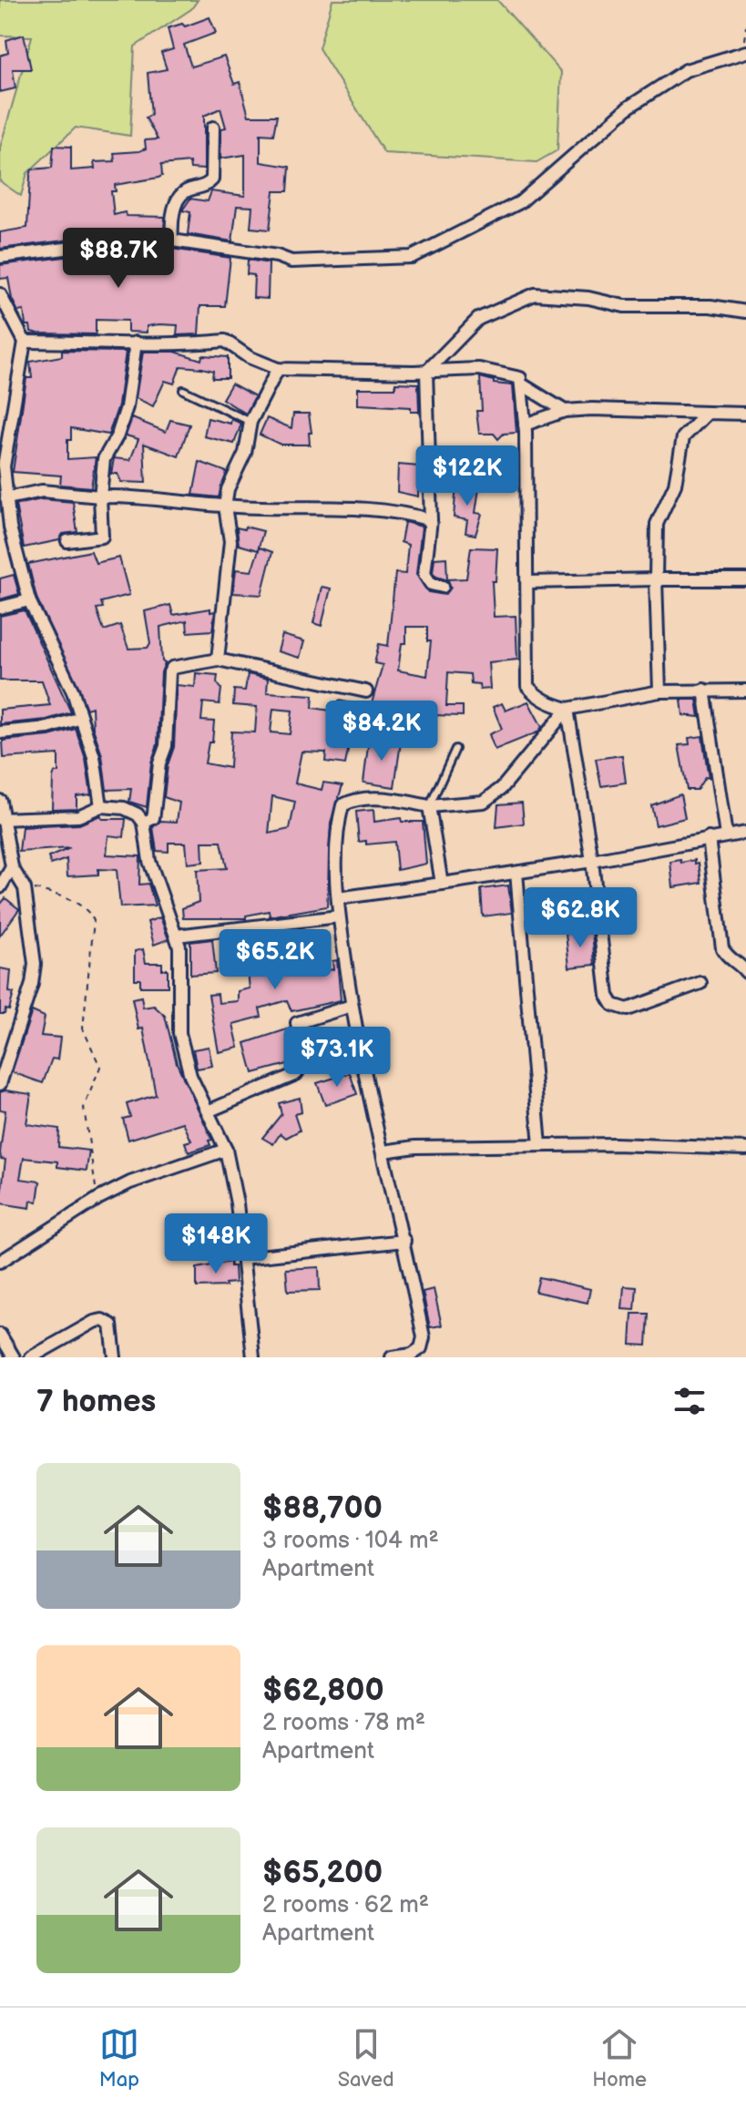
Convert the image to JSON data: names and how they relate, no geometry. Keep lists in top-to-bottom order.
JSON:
{
  "page": {
    "price": [
      "$88.7K",
      "$122K",
      "$84.2K",
      "$62.8K",
      "$65.2K",
      "$73.1K",
      "$148K"
    ],
    "heading": "7 homes",
    "list": [
      {
        "name": "$88,700",
        "note": "3 rooms · 104 m² · Apartment"
      },
      {
        "name": "$62,800",
        "note": "2 rooms · 78 m² · Apartment"
      },
      {
        "name": "$65,200",
        "note": "2 rooms · 62 m² · Apartment"
      }
    ],
    "tabs": ["Map", "Saved", "Home"]
  }
}
